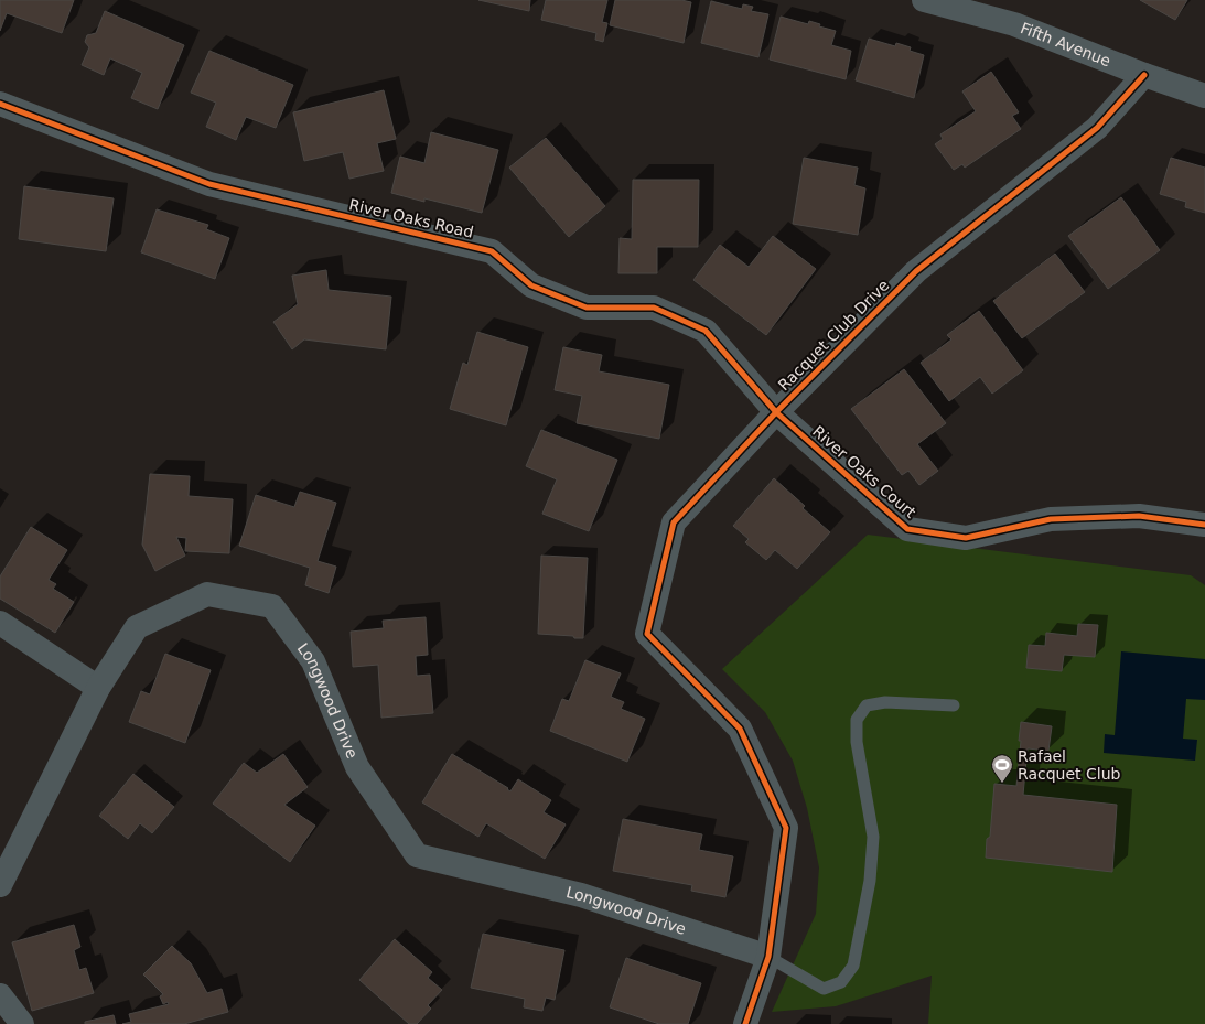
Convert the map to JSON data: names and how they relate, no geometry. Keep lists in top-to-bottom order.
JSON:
{
  "streets": {
    "street": [
      "Fifth Avenue",
      "River Oaks Road",
      "Racquet Club Drive",
      "River Oaks Court",
      "Longwood Drive"
    ]
  },
  "crossings": [
    ["Fifth Avenue", "Racquet Club Drive"],
    ["River Oaks Road", "Racquet Club Drive"],
    ["River Oaks Road", "River Oaks Court"],
    ["Racquet Club Drive", "River Oaks Court"],
    ["Racquet Club Drive", "Longwood Drive"]
  ],
  "places": {
    "sports": ["Rafael Racquet Club"]
  }
}
